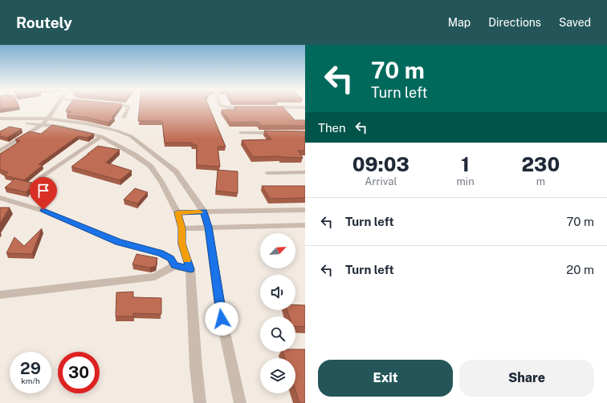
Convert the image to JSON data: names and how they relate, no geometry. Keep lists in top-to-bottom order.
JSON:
{
  "north": "top right",
  "page": {
    "header": "Routely",
    "nav": ["Map", "Directions", "Saved"],
    "turn": ["70 m", "Turn left"],
    "then": "Then",
    "eta": [
      "09:03",
      "Arrival",
      "1",
      "min",
      "230",
      "m"
    ],
    "list": [
      {
        "name": "Turn left",
        "value": "70 m"
      },
      {
        "name": "Turn left",
        "value": "20 m"
      }
    ],
    "speed": "29 km/h",
    "limit": "30",
    "buttons": ["Exit", "Share"]
  }
}
